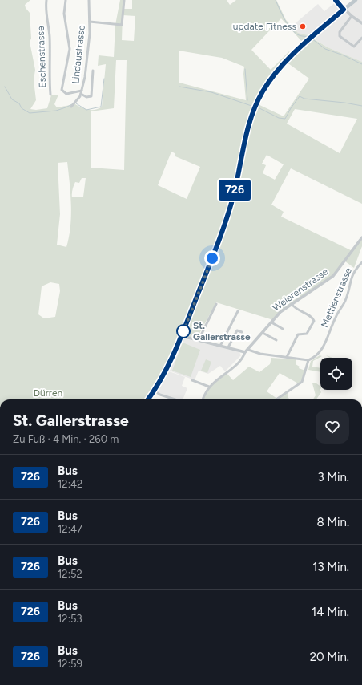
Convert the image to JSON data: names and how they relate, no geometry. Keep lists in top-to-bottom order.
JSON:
{
  "streets": {
    "street": [
      "Lindaustrasse",
      "Eschenstrasse",
      "Weierenstrasse",
      "Mettlenstrasse"
    ]
  },
  "parks": ["Dürren"],
  "places": ["update Fitness", "St. Gallerstrasse"],
  "lines": ["bus line 726"],
  "page": {
    "on_map": "726",
    "heading": ["St. Gallerstrasse", "Zu Fuß · 4 Min. · 260 m"],
    "list": [
      {
        "mark": "726",
        "name": "Bus",
        "note": "12:42",
        "value": "3 Min."
      },
      {
        "mark": "726",
        "name": "Bus",
        "note": "12:47",
        "value": "8 Min."
      },
      {
        "mark": "726",
        "name": "Bus",
        "note": "12:52",
        "value": "13 Min."
      },
      {
        "mark": "726",
        "name": "Bus",
        "note": "12:53",
        "value": "14 Min."
      },
      {
        "mark": "726",
        "name": "Bus",
        "note": "12:59",
        "value": "20 Min."
      }
    ]
  }
}
